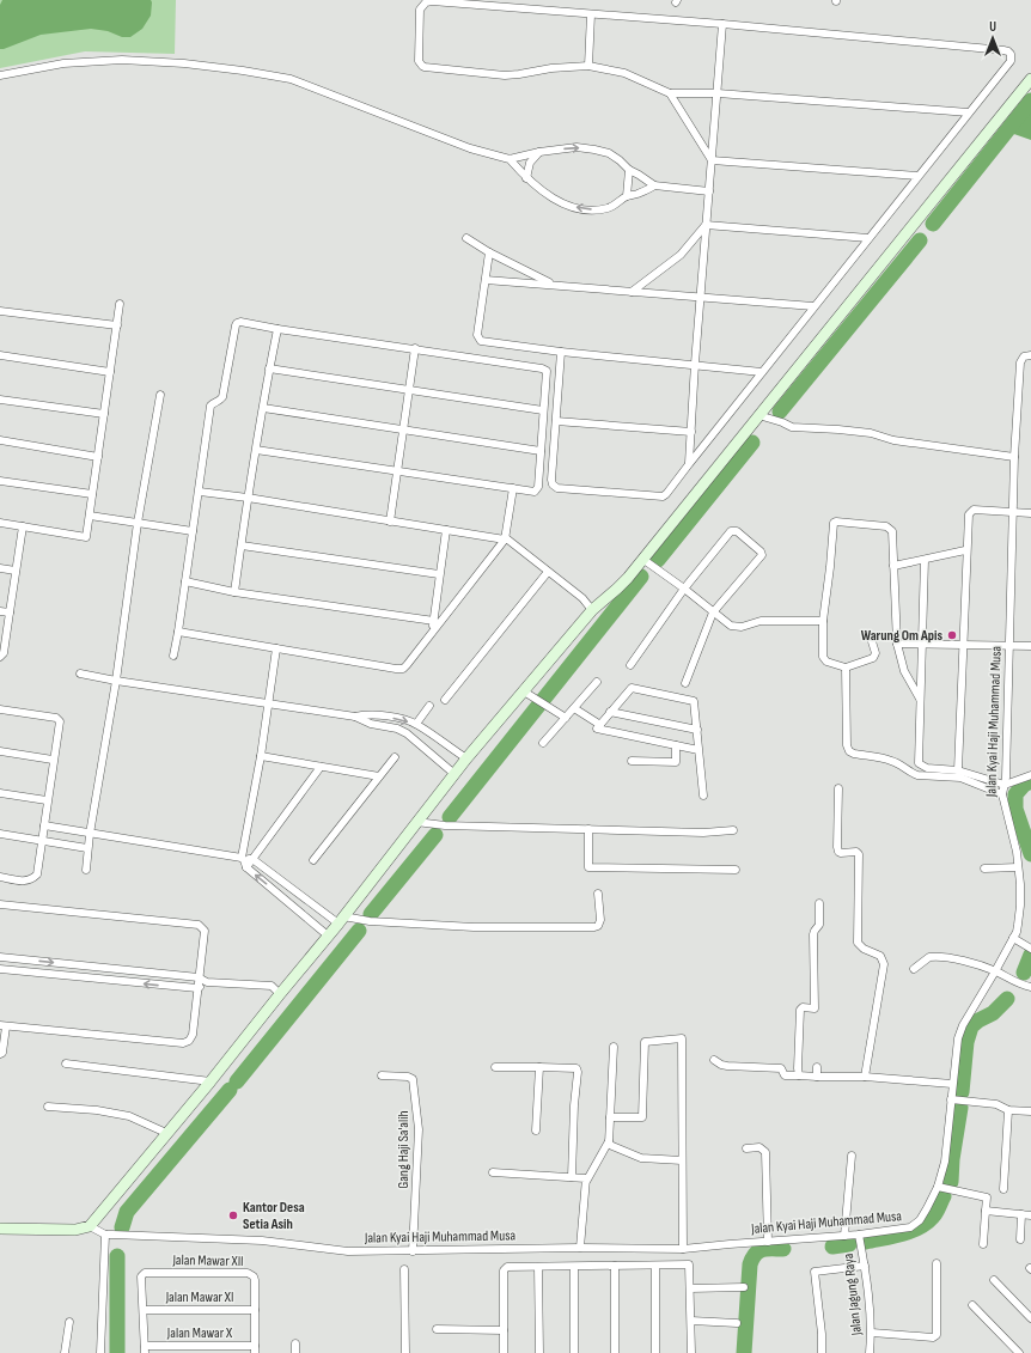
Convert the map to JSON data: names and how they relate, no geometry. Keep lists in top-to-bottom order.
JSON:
{
  "streets": {
    "street": [
      "Jalan Kyai Haji Muhammad Musa",
      "Gang Haji Sa'alih",
      "Jalan Mawar XII",
      "Jalan Jagung Raya",
      "Jalan Mawar XI",
      "Jalan Mawar X"
    ]
  },
  "crossings": [
    ["Jalan Kyai Haji Muhammad Musa", "Gang Haji Sa'alih"],
    ["Jalan Kyai Haji Muhammad Musa", "Jalan Jagung Raya"],
    ["Jalan Mawar XII", "Jalan Mawar XI"],
    ["Jalan Mawar XII", "Jalan Mawar X"]
  ],
  "places": ["Warung Om Apis", "Kantor Desa Setia Asih"],
  "north": "top"
}
